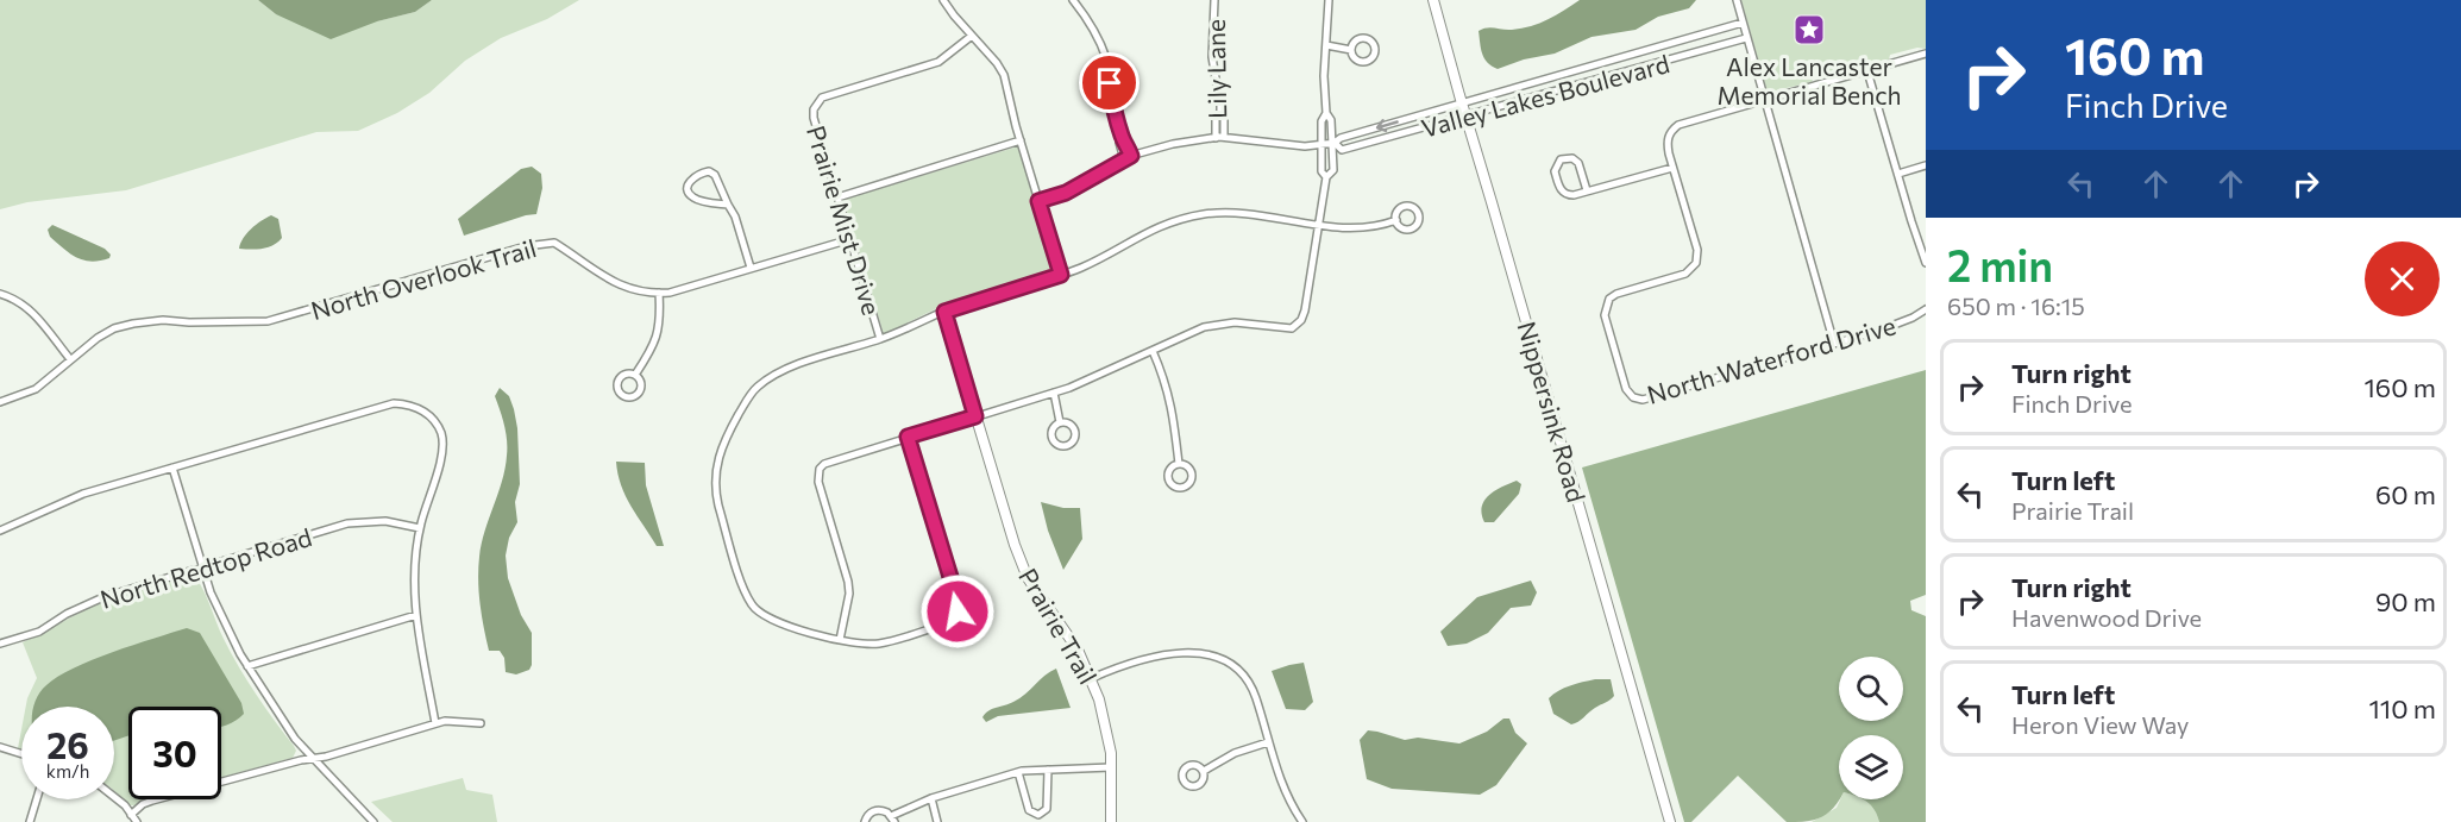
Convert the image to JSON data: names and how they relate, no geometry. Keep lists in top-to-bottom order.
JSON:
{
  "streets": {
    "street": [
      "Lily Lane",
      "Valley Lakes Boulevard",
      "Prairie Mist Drive",
      "North Overlook Trail",
      "North Waterford Drive",
      "Nippersink Road",
      "North Redtop Road",
      "Prairie Trail"
    ]
  },
  "crossings": [
    ["Lily Lane", "Valley Lakes Boulevard"],
    ["Valley Lakes Boulevard", "Nippersink Road"],
    ["Prairie Mist Drive", "North Overlook Trail"]
  ],
  "places": {
    "place": ["Alex Lancaster Memorial Bench"]
  },
  "page": {
    "turn": ["160 m", "Finch Drive"],
    "heading": ["2 min", "650 m · 16:15"],
    "list": [
      {
        "name": "Turn right",
        "note": "Finch Drive",
        "value": "160 m"
      },
      {
        "name": "Turn left",
        "note": "Prairie Trail",
        "value": "60 m"
      },
      {
        "name": "Turn right",
        "note": "Havenwood Drive",
        "value": "90 m"
      },
      {
        "name": "Turn left",
        "note": "Heron View Way",
        "value": "110 m"
      }
    ],
    "speed": "26 km/h",
    "limit": "30"
  }
}
